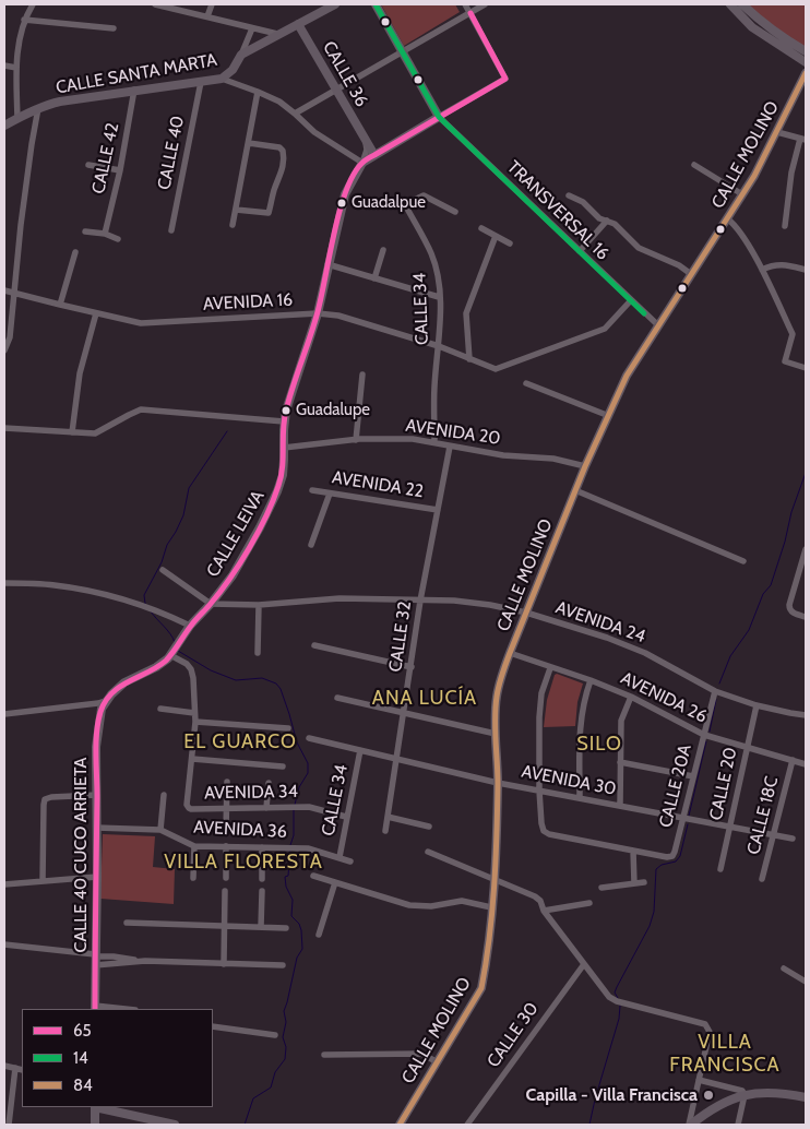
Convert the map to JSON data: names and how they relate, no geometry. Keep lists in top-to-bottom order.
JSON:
{
  "streets": {
    "main road": [
      "CALLE SANTA MARTA",
      "CALLE 36",
      "CALLE MOLINO",
      "CALLE LEIVA",
      "CALLE 40 CUCO ARRIETA"
    ],
    "street": [
      "CALLE 40",
      "CALLE 42",
      "TRANSVERSAL 16",
      "AVENIDA 16",
      "CALLE 34",
      "AVENIDA 20",
      "AVENIDA 22",
      "AVENIDA 24",
      "CALLE 32",
      "AVENIDA 26",
      "AVENIDA 30",
      "CALLE 20",
      "CALLE 20A",
      "AVENIDA 34",
      "CALLE 18C",
      "AVENIDA 36",
      "CALLE 30"
    ]
  },
  "crossings": [
    ["CALLE SANTA MARTA", "CALLE 40"],
    ["CALLE SANTA MARTA", "CALLE 42"],
    ["CALLE 36", "CALLE LEIVA"],
    ["CALLE MOLINO", "TRANSVERSAL 16"],
    ["CALLE MOLINO", "AVENIDA 20"],
    ["CALLE MOLINO", "AVENIDA 24"],
    ["CALLE MOLINO", "AVENIDA 26"],
    ["CALLE MOLINO", "AVENIDA 30"],
    ["TRANSVERSAL 16", "AVENIDA 16"],
    ["TRANSVERSAL 16", "CALLE LEIVA"],
    ["AVENIDA 16", "CALLE 34"],
    ["AVENIDA 16", "CALLE LEIVA"],
    ["CALLE 34", "AVENIDA 20"],
    ["CALLE 34", "AVENIDA 30"],
    ["CALLE 34", "AVENIDA 34"],
    ["CALLE 34", "AVENIDA 36"],
    ["AVENIDA 20", "CALLE LEIVA"],
    ["AVENIDA 20", "CALLE 32"],
    ["AVENIDA 22", "CALLE 32"],
    ["CALLE LEIVA", "AVENIDA 24"],
    ["CALLE LEIVA", "CALLE 40 CUCO ARRIETA"],
    ["AVENIDA 24", "CALLE 32"],
    ["AVENIDA 24", "CALLE 20"],
    ["AVENIDA 24", "CALLE 20A"],
    ["CALLE 32", "AVENIDA 30"],
    ["AVENIDA 26", "CALLE 20"],
    ["AVENIDA 26", "CALLE 20A"],
    ["AVENIDA 26", "CALLE 18C"],
    ["AVENIDA 30", "CALLE 20"],
    ["AVENIDA 30", "CALLE 20A"],
    ["AVENIDA 30", "CALLE 18C"],
    ["AVENIDA 36", "CALLE 40 CUCO ARRIETA"]
  ],
  "districts": [
    "ANA LUCÍA",
    "EL GUARCO",
    "SILO",
    "VILLA FLORESTA",
    "VILLA FRANCISCA"
  ],
  "places": ["Guadalpue", "Guadalupe", "Capilla - Villa Francisca"],
  "lines": ["transit line 14", "transit line 65", "transit line 84"],
  "legend": ["65", "14", "84"]
}
